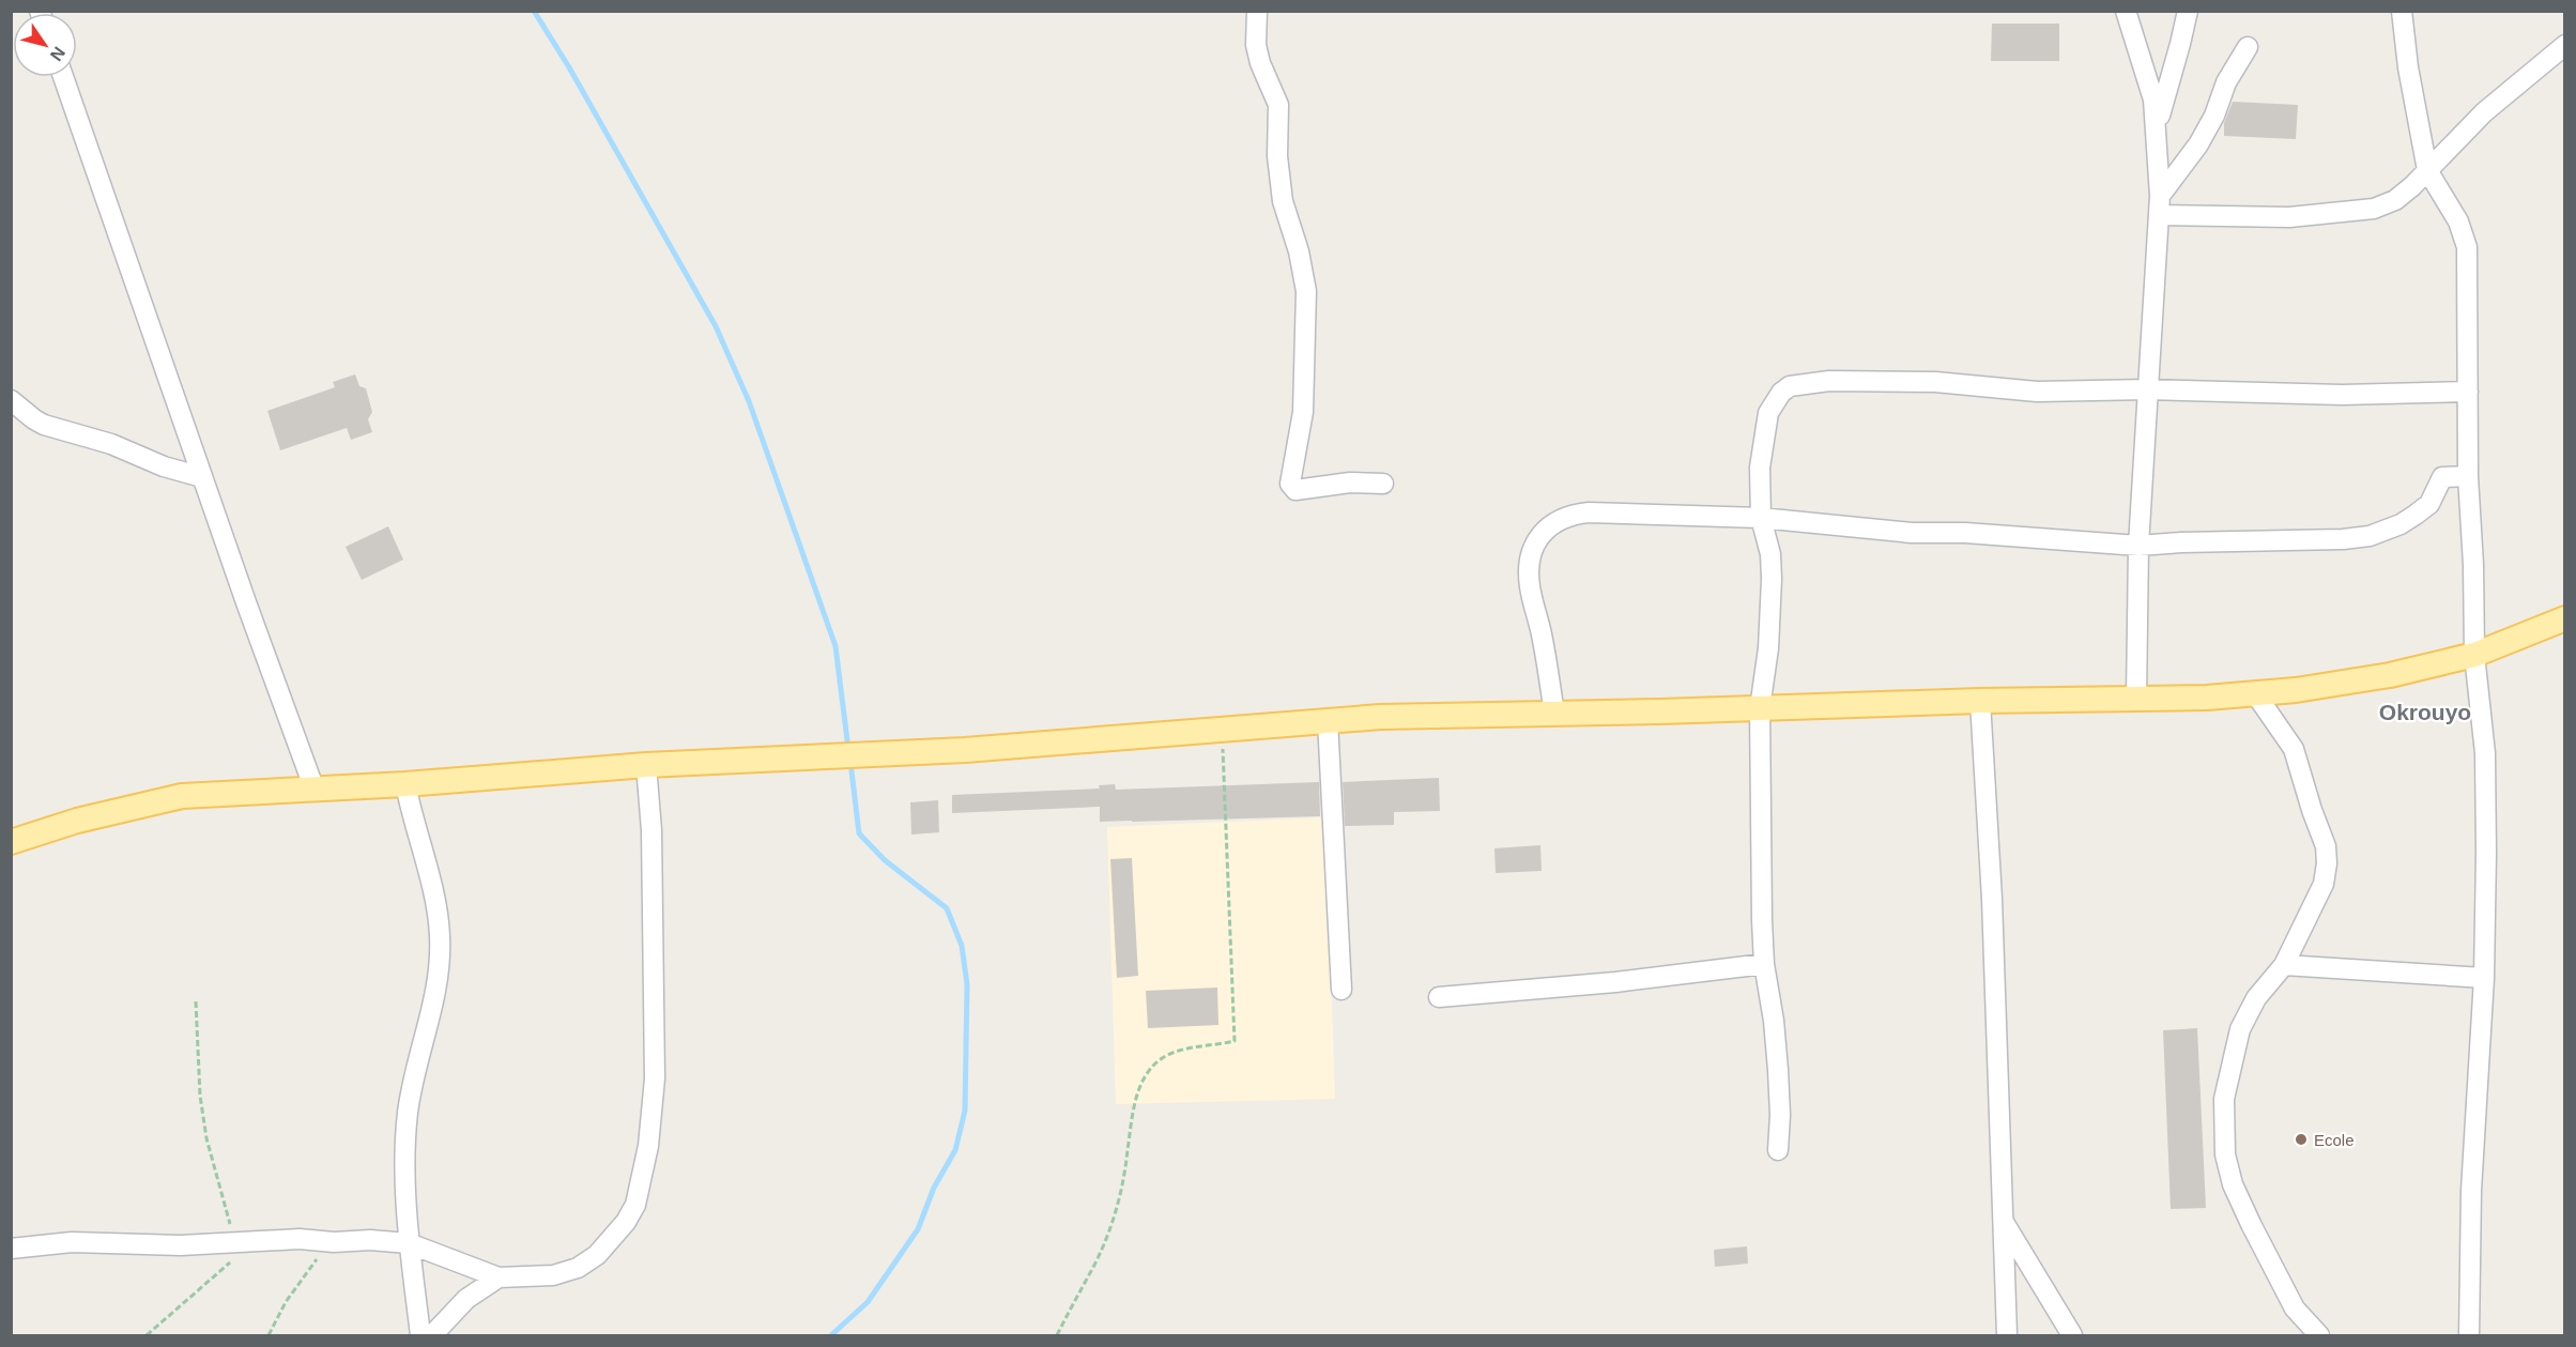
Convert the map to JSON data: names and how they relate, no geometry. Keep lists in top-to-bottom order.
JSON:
{
  "districts": ["Okrouyo"],
  "places": ["Ecole"],
  "north": "bottom right"
}
